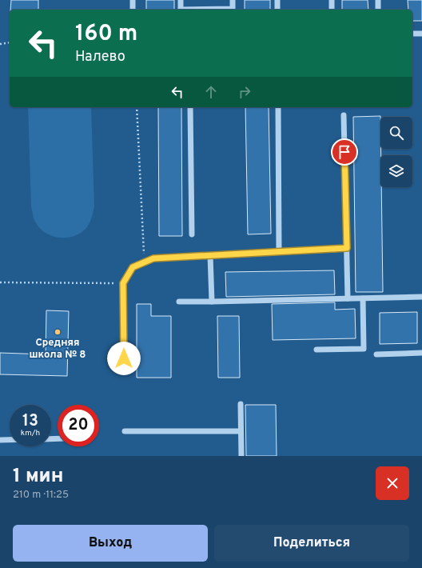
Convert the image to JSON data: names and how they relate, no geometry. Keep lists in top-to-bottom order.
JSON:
{
  "places": ["Средняя школа № 8"],
  "page": {
    "turn": ["160 m", "Налево"],
    "speed": "13 km/h",
    "limit": "20",
    "heading": ["1 мин", "210 m · 11:25"],
    "buttons": ["Выход", "Поделиться"]
  }
}
